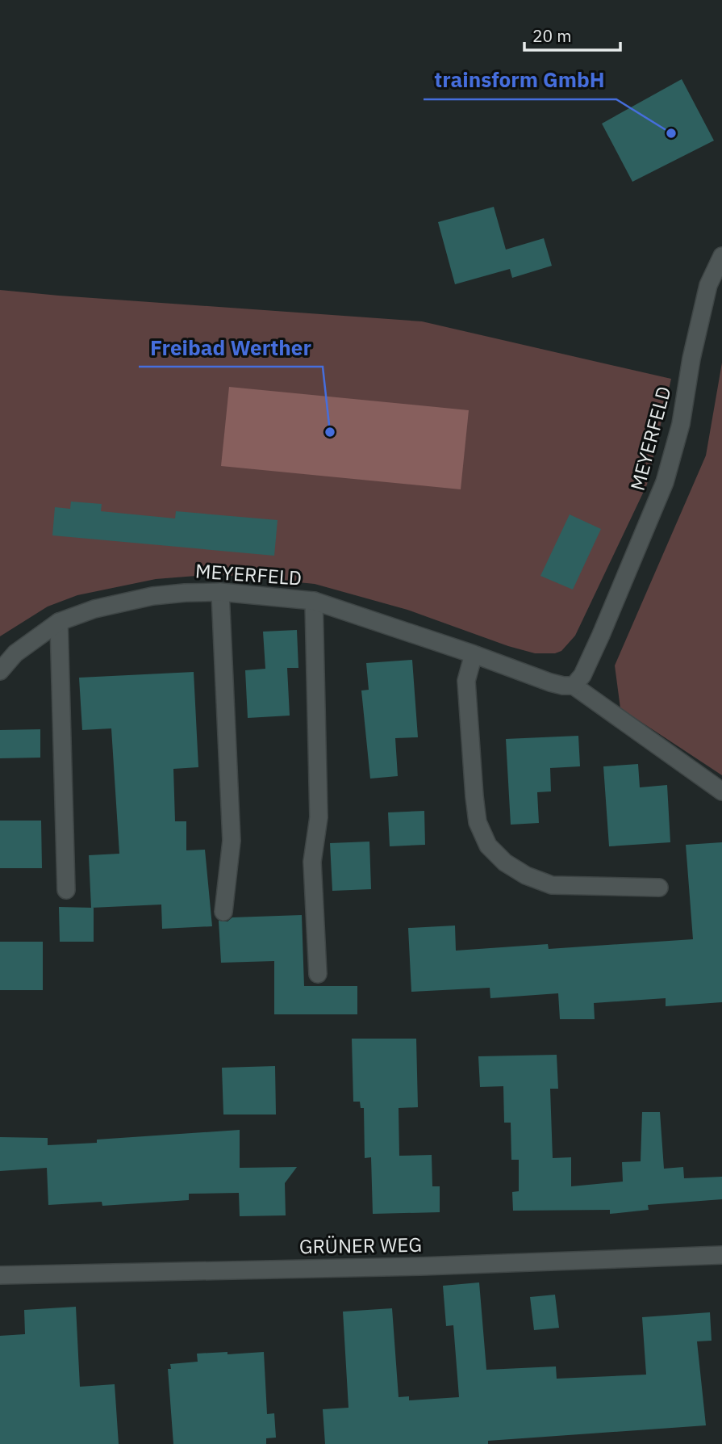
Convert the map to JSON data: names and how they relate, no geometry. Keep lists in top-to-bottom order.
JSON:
{
  "streets": {
    "street": ["MEYERFELD", "GRÜNER WEG"]
  },
  "places": ["trainsform GmbH", "Freibad Werther"],
  "scale_bar": "20 m"
}
